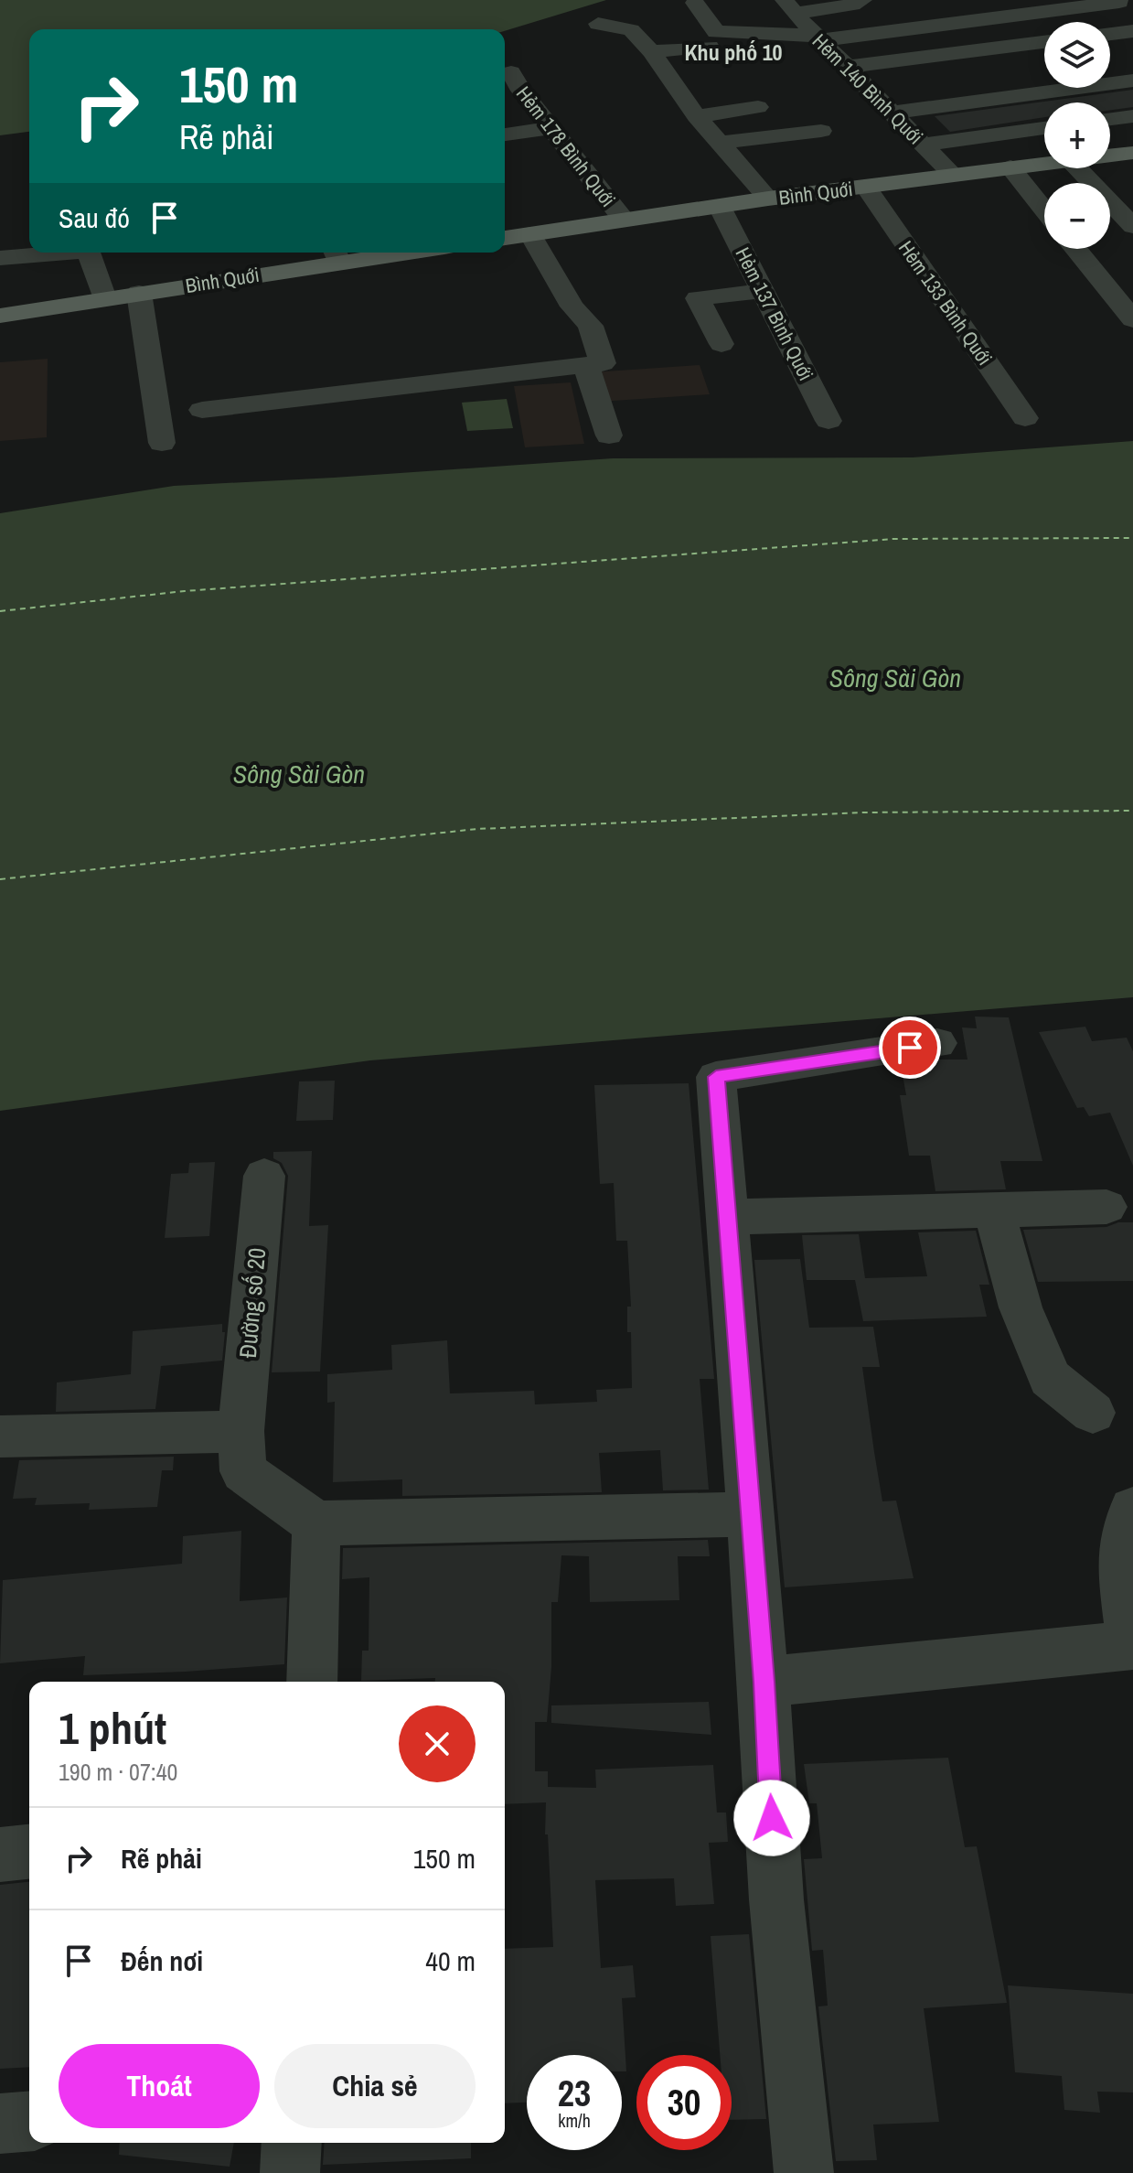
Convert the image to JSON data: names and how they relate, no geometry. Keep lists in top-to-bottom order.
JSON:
{
  "streets": {
    "main road": ["Bình Quới"],
    "street": [
      "Hẻm 140 Bình Quới",
      "Hẻm 178 Bình Quới",
      "Hẻm 133 Bình Quới",
      "Hẻm 137 Bình Quới",
      "Đường số 20"
    ]
  },
  "crossings": [
    ["Hẻm 140 Bình Quới", "Bình Quới"],
    ["Hẻm 178 Bình Quới", "Bình Quới"],
    ["Bình Quới", "Hẻm 133 Bình Quới"],
    ["Bình Quới", "Hẻm 137 Bình Quới"]
  ],
  "districts": ["Khu phố 10"],
  "water": ["Sông Sài Gòn"],
  "page": {
    "map_buttons": ["+", "−"],
    "turn": ["150 m", "Rẽ phải"],
    "then": "Sau đó",
    "heading": ["1 phút", "190 m · 07:40"],
    "list": [
      {
        "name": "Rẽ phải",
        "value": "150 m"
      },
      {
        "name": "Đến nơi",
        "value": "40 m"
      }
    ],
    "buttons": ["Thoát", "Chia sẻ"],
    "speed": "23 km/h",
    "limit": "30"
  }
}
